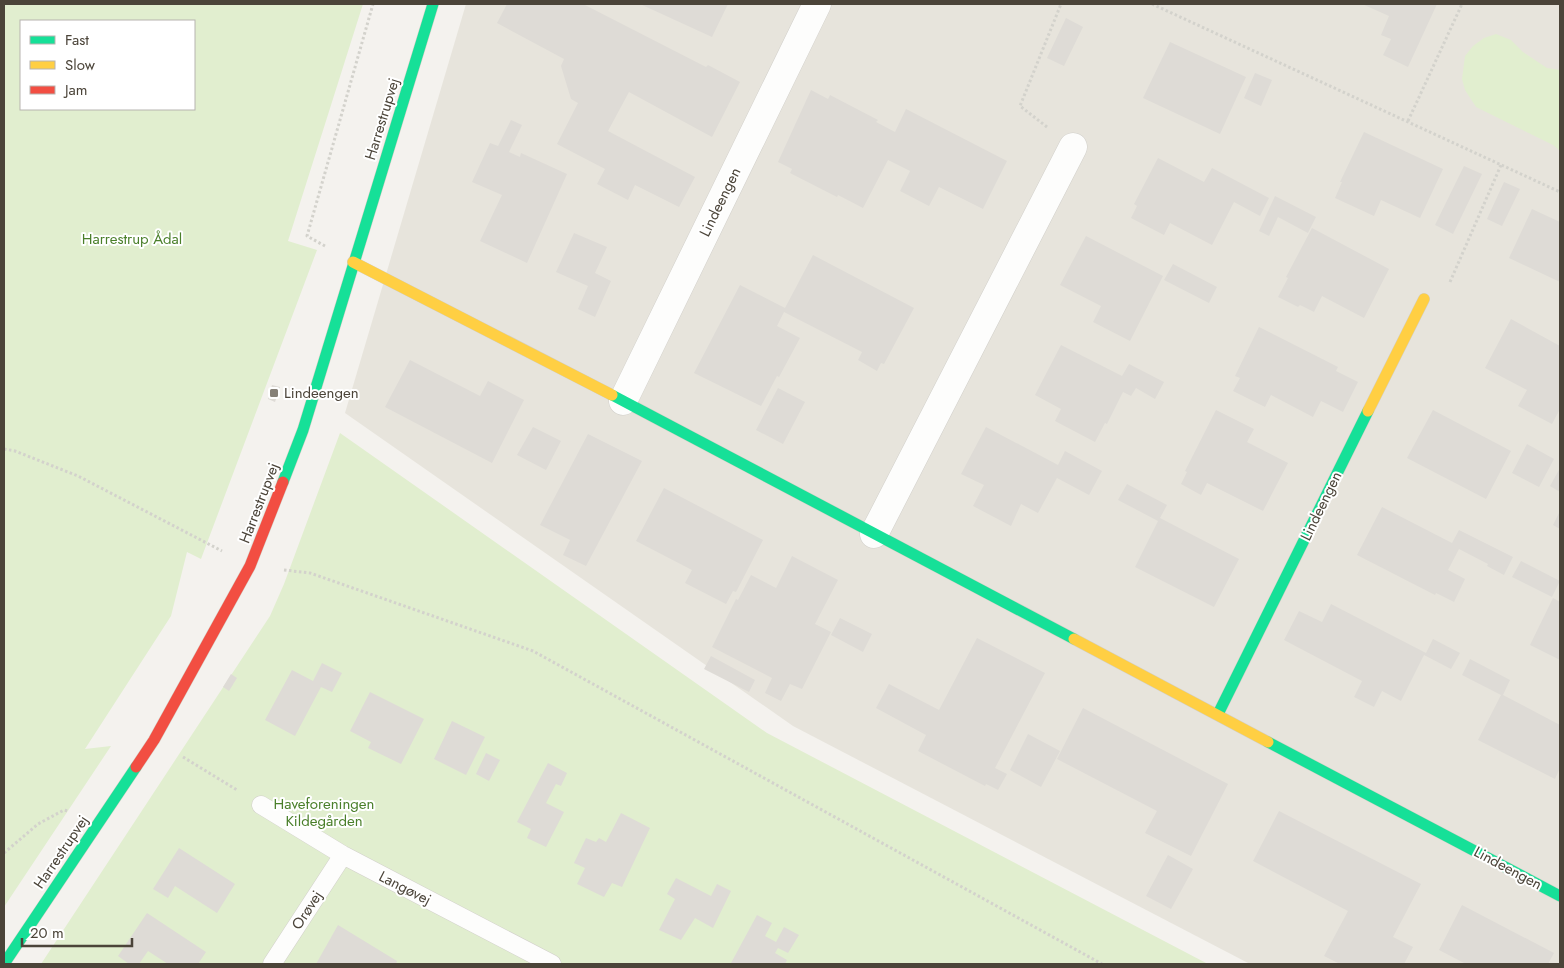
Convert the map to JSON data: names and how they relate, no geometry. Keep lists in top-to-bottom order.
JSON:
{
  "streets": {
    "street": ["Harrestrupvej", "Lindeengen"],
    "lane": ["Langøvej", "Orøvej"]
  },
  "crossings": [
    ["Harrestrupvej", "Lindeengen"],
    ["Langøvej", "Orøvej"]
  ],
  "parks": ["Harrestrup Ådal", "Haveforeningen Kildegården"],
  "places": {
    "transit": ["Lindeengen"]
  },
  "legend": ["Fast", "Slow", "Jam"],
  "scale_bar": "20 m"
}
